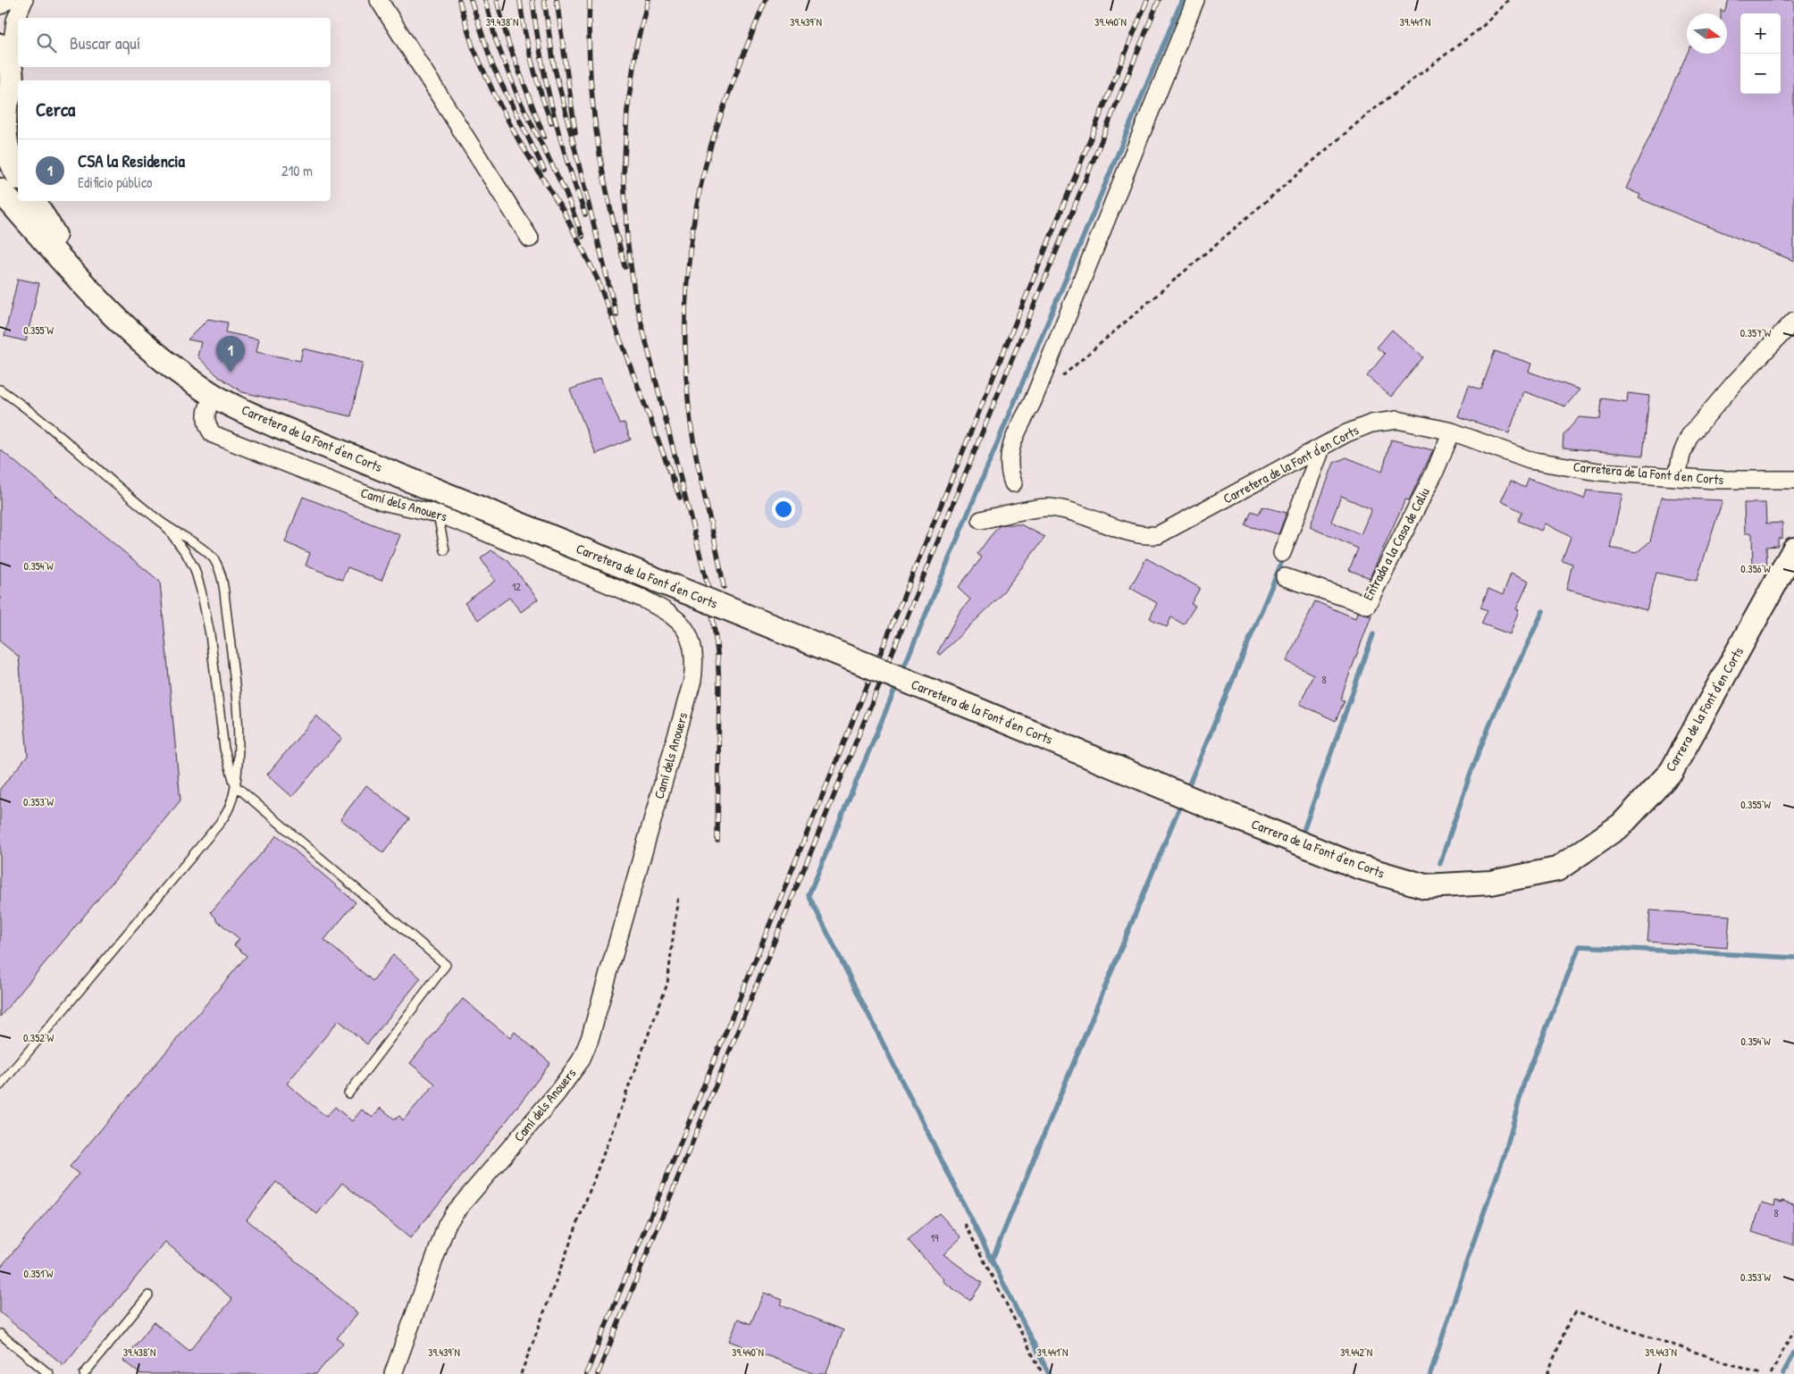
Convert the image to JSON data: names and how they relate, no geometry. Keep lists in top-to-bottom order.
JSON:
{
  "streets": {
    "street": [
      "Carretera de la Font d'en Corts",
      "Camí dels Anouers",
      "Entrada a la Casa de Caliu",
      "Carrera de la Font d'en Corts"
    ]
  },
  "crossings": [
    ["Carretera de la Font d'en Corts", "Camí dels Anouers"],
    ["Carretera de la Font d'en Corts", "Entrada a la Casa de Caliu"],
    ["Carretera de la Font d'en Corts", "Carrera de la Font d'en Corts"]
  ],
  "house_numbers": [
    "12",
    "8",
    "8",
    "19"
  ],
  "north": "right",
  "page": {
    "map_buttons": ["+", "−"],
    "search": "Buscar aquí",
    "heading": "Cerca",
    "list": [
      {
        "mark": "1",
        "name": "CSA la Residencia",
        "note": "Edificio público",
        "value": "210 m"
      }
    ],
    "pins": "1"
  },
  "coordinates": [
    "39.438°N",
    "39.439°N",
    "39.440°N",
    "39.441°N",
    "0.355°W",
    "0.357°W",
    "0.354°W",
    "0.356°W",
    "0.353°W",
    "0.352°W",
    "0.351°W",
    "39.442°N",
    "39.443°N"
  ]
}
